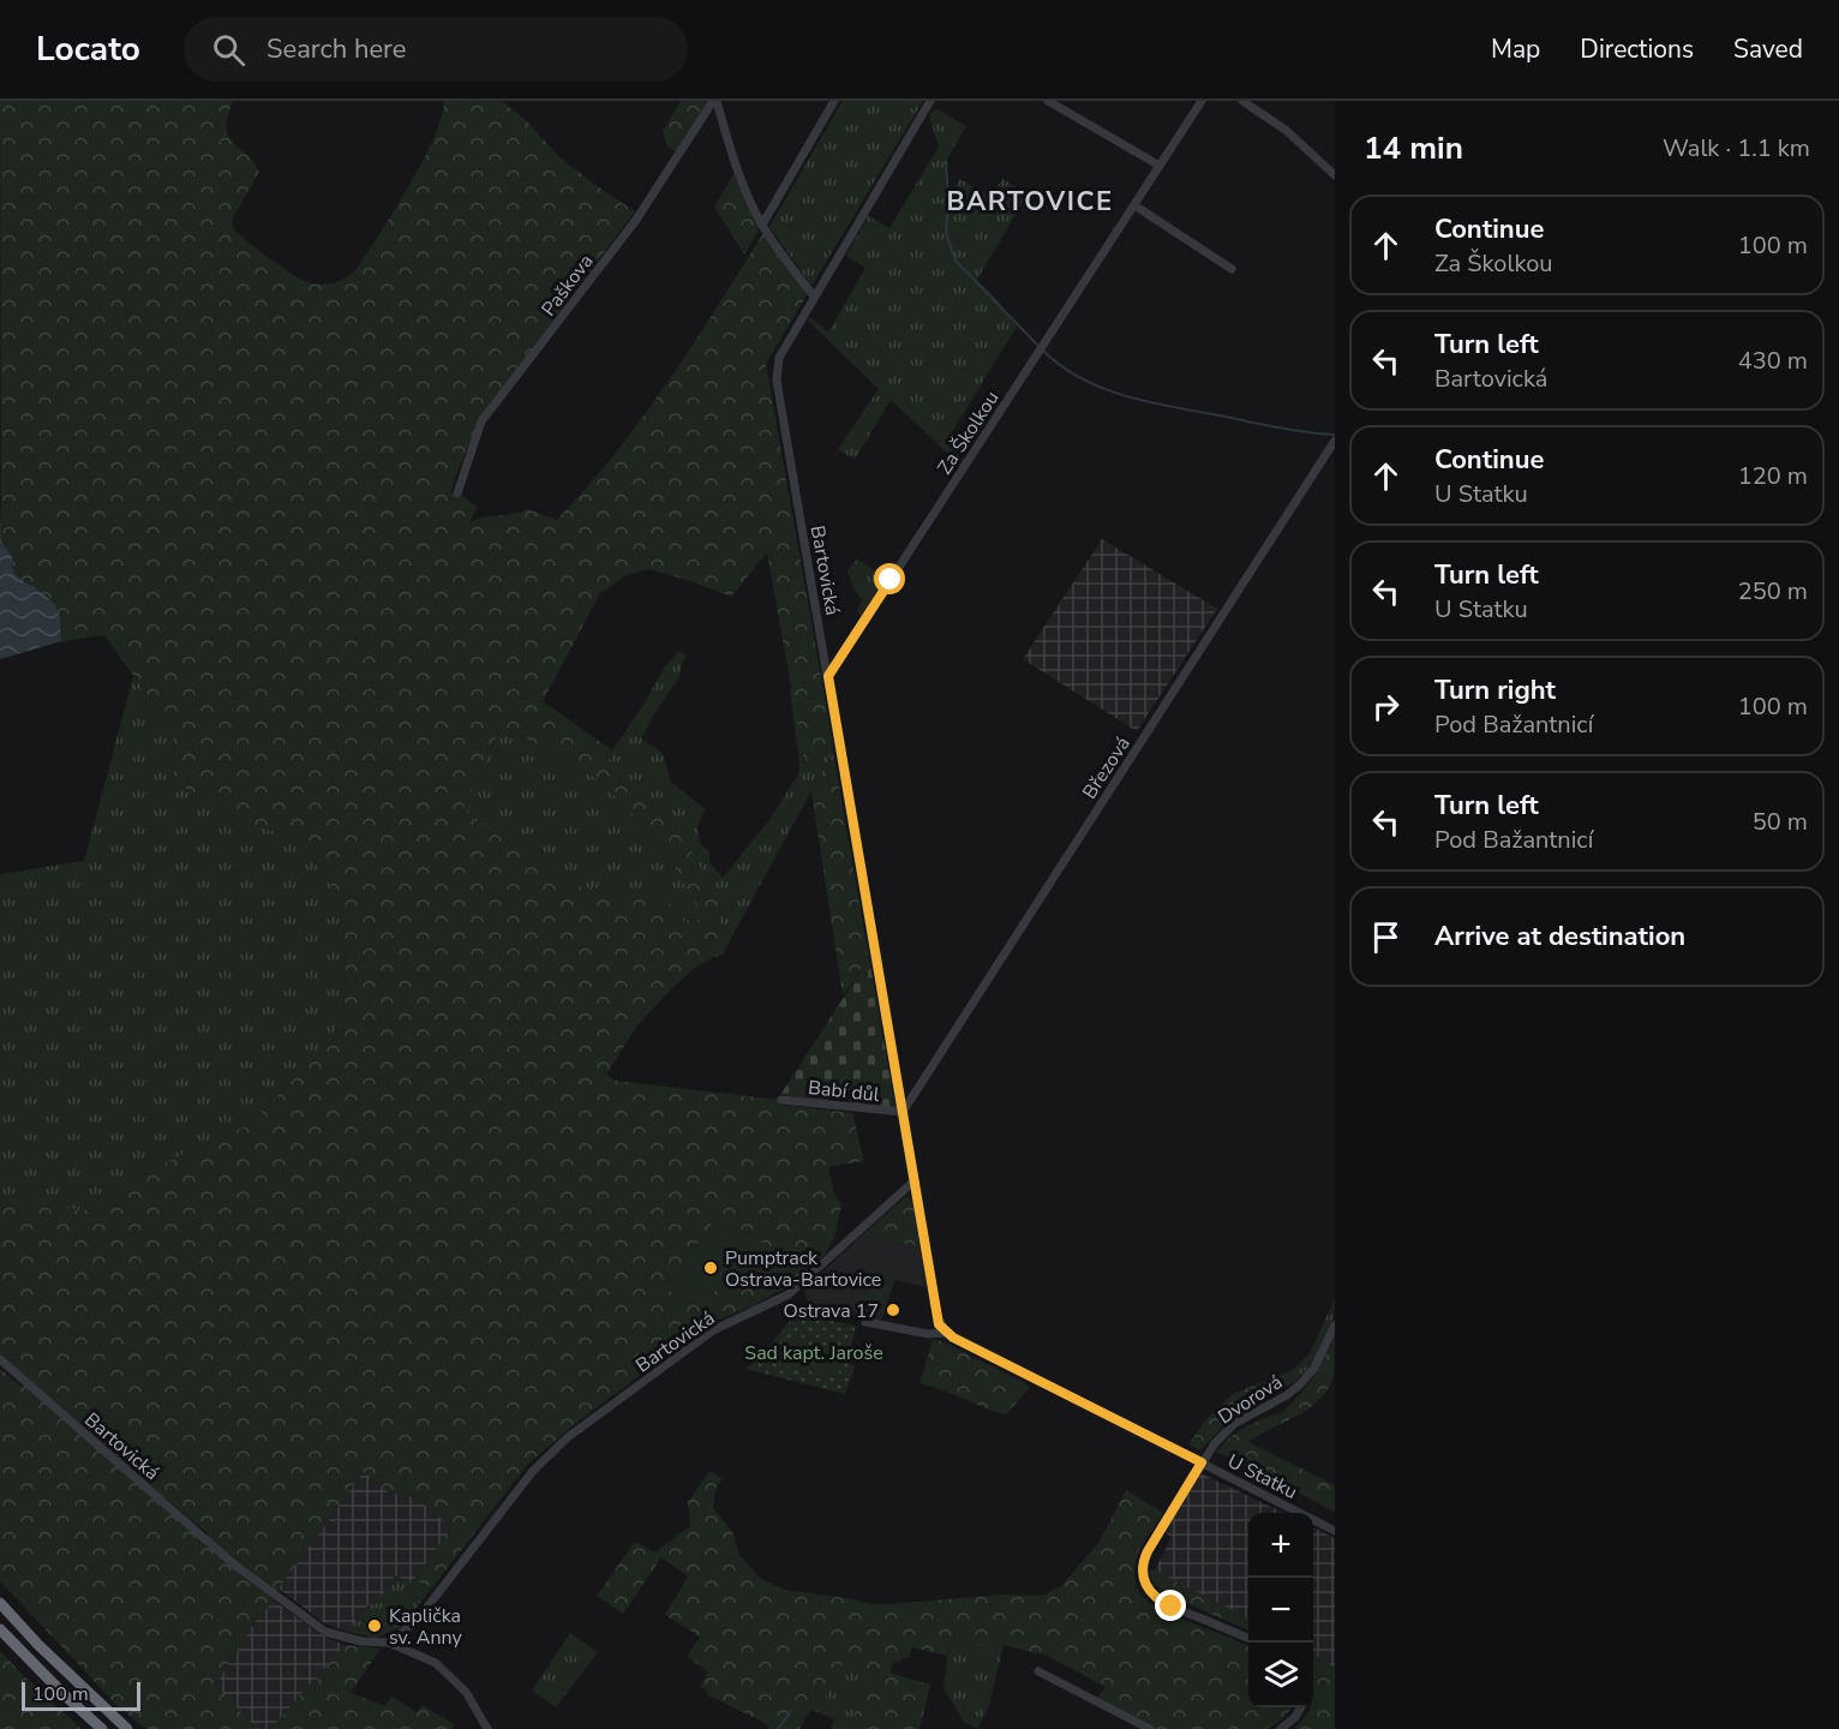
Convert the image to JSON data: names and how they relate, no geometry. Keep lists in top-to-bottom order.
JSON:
{
  "streets": {
    "street": [
      "Paškova",
      "Za Školkou",
      "Bartovická",
      "Březová",
      "Babí důl",
      "Dvorová",
      "U Statku"
    ]
  },
  "crossings": [
    ["Paškova", "Bartovická"],
    ["Za Školkou", "Bartovická"],
    ["Bartovická", "Březová"],
    ["Bartovická", "Babí důl"],
    ["Březová", "Babí důl"],
    ["Dvorová", "U Statku"]
  ],
  "districts": ["BARTOVICE"],
  "parks": ["Sad kapt. Jaroše"],
  "places": ["Pumptrack Ostrava-Bartovice", "Ostrava 17", "Kaplička sv. Anny"],
  "scale_bar": "100 m",
  "page": {
    "header": "Locato",
    "search": "Search here",
    "nav": ["Map", "Directions", "Saved"],
    "heading": ["14 min", "Walk · 1.1 km"],
    "list": [
      ["Continue", "Za Školkou", "100 m"],
      ["Turn left", "Bartovická", "430 m"],
      ["Continue", "U Statku", "120 m"],
      ["Turn left", "U Statku", "250 m"],
      ["Turn right", "Pod Bažantnicí", "100 m"],
      ["Turn left", "Pod Bažantnicí", "50 m"],
      "Arrive at destination"
    ],
    "map_buttons": ["+", "−"],
    "scale": "100 m"
  }
}
